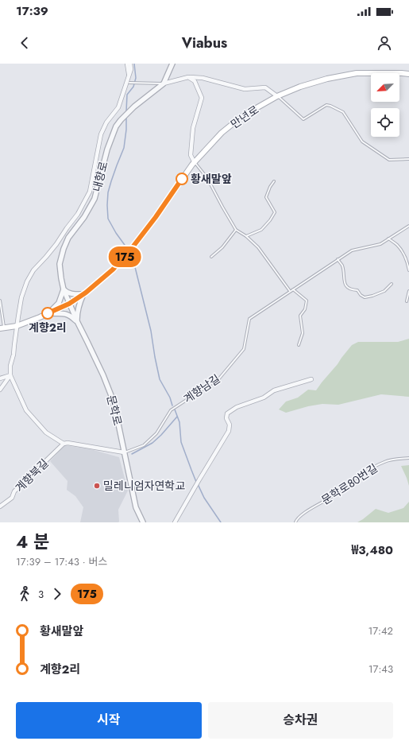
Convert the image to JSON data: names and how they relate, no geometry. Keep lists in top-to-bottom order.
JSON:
{
  "streets": {
    "main road": ["만년로"],
    "street": ["내향로", "문학로", "계향북길"],
    "lane": ["계향남길", "문학로80번길"]
  },
  "crossings": [
    ["내향로", "문학로"],
    ["계향남길", "문학로"]
  ],
  "places": ["황새말앞", "계향2리", "밀레니엄자연학교"],
  "lines": ["bus line 175"],
  "north": "bottom left",
  "page": {
    "status": "17:39",
    "header": "Viabus",
    "on_map": "175",
    "heading": ["4 분", "17:39 – 17:43 · 버스", "₩3,480"],
    "legs": ["3", "175"],
    "list": [
      {
        "name": "황새말앞",
        "value": "17:42"
      },
      {
        "name": "계향2리",
        "value": "17:43"
      }
    ],
    "buttons": ["시작", "승차권"]
  }
}
